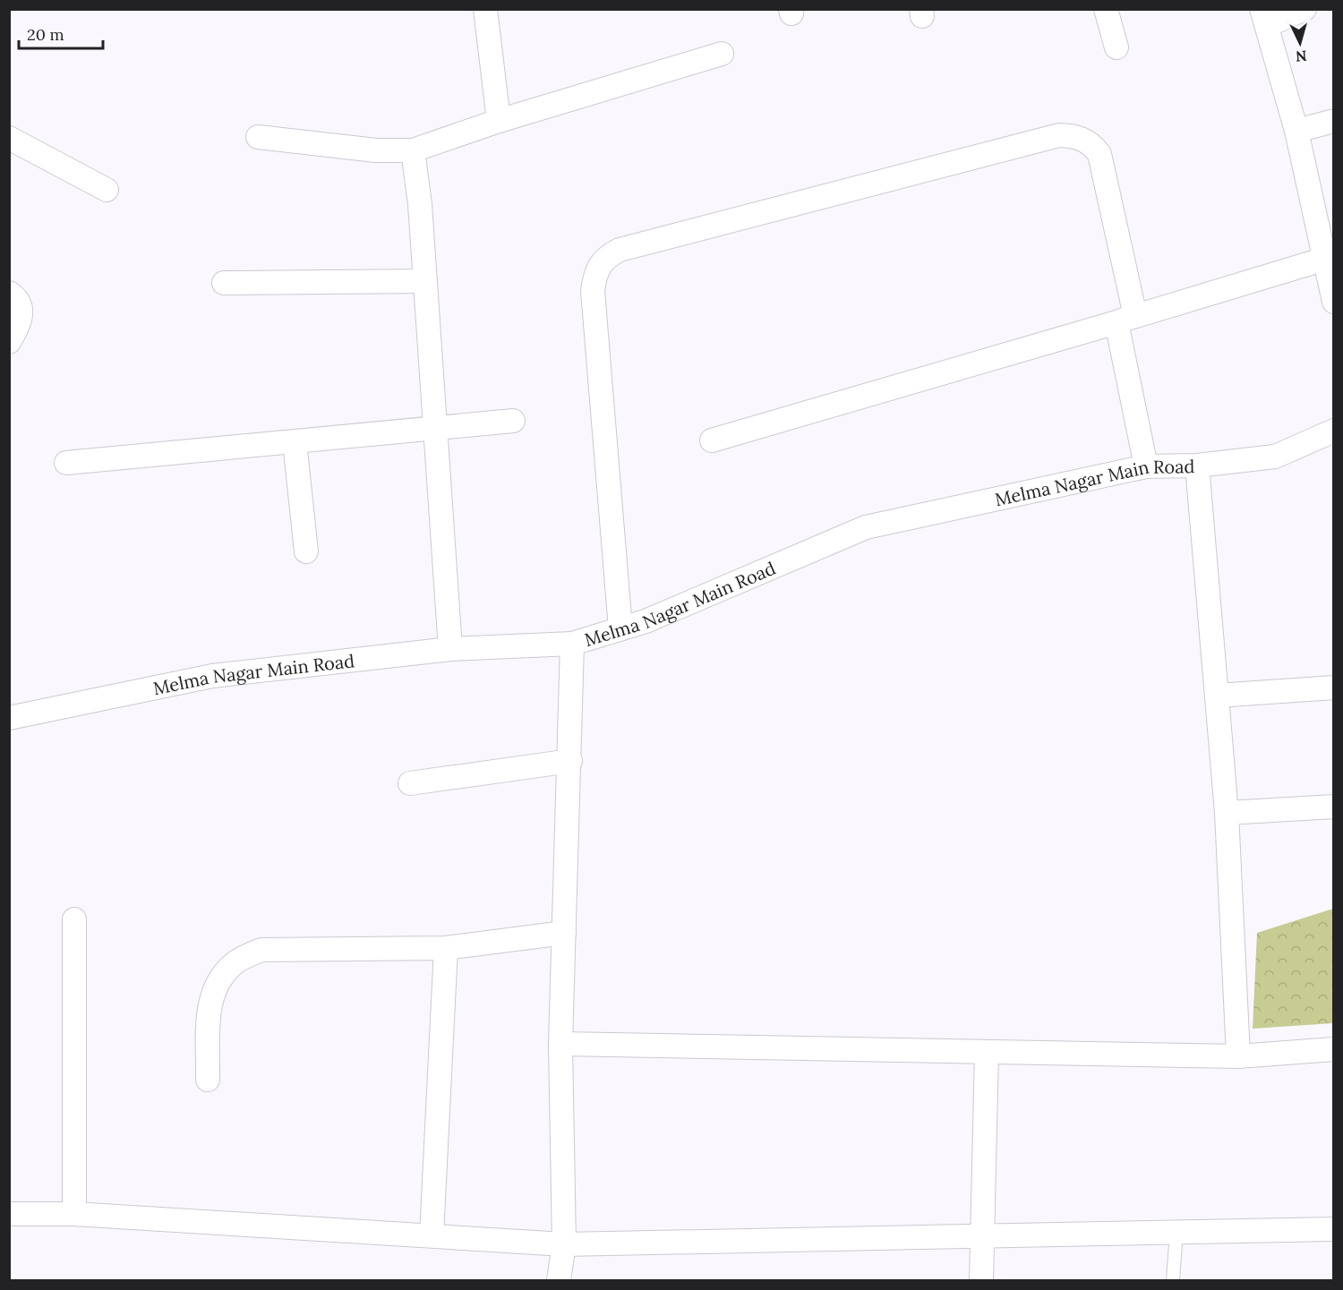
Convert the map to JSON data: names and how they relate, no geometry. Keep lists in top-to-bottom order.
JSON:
{
  "streets": {
    "street": ["Melma Nagar Main Road"]
  },
  "scale_bar": "20 m",
  "north": "bottom"
}
